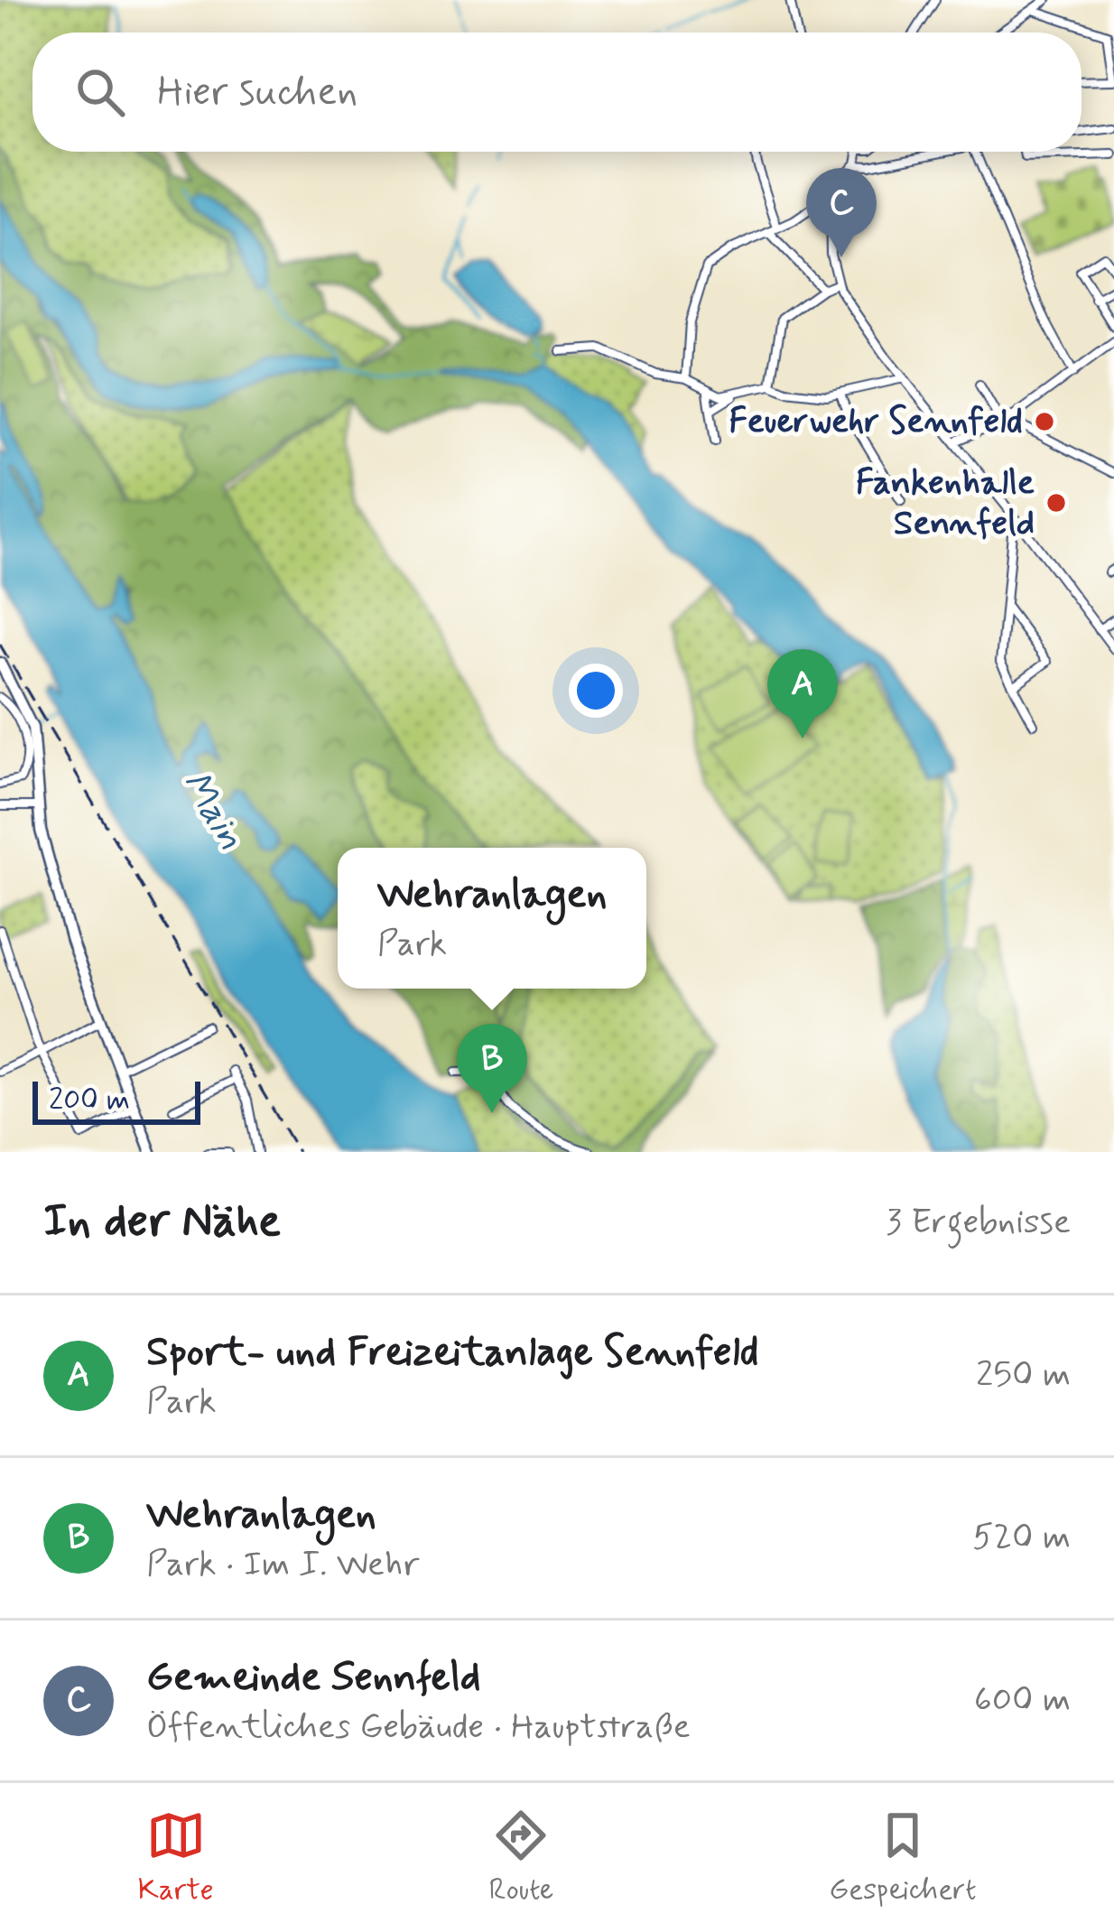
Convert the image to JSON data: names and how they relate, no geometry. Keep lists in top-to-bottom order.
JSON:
{
  "water": ["Main"],
  "places": ["Feuerwehr Sennfeld", "Fankenhalle Sennfeld"],
  "scale_bar": "200 m",
  "page": {
    "search": "Hier suchen",
    "pins": ["C", "A", "B"],
    "popup": ["Wehranlagen", "Park"],
    "scale": "200 m",
    "heading": ["In der Nähe", "3 Ergebnisse"],
    "list": [
      {
        "mark": "A",
        "name": "Sport- und Freizeitanlage Sennfeld",
        "note": "Park",
        "value": "250 m"
      },
      {
        "mark": "B",
        "name": "Wehranlagen",
        "note": "Park · Im I. Wehr",
        "value": "520 m"
      },
      {
        "mark": "C",
        "name": "Gemeinde Sennfeld",
        "note": "Öffentliches Gebäude · Hauptstraße",
        "value": "600 m"
      }
    ],
    "nav": ["Karte", "Route", "Gespeichert"]
  }
}
